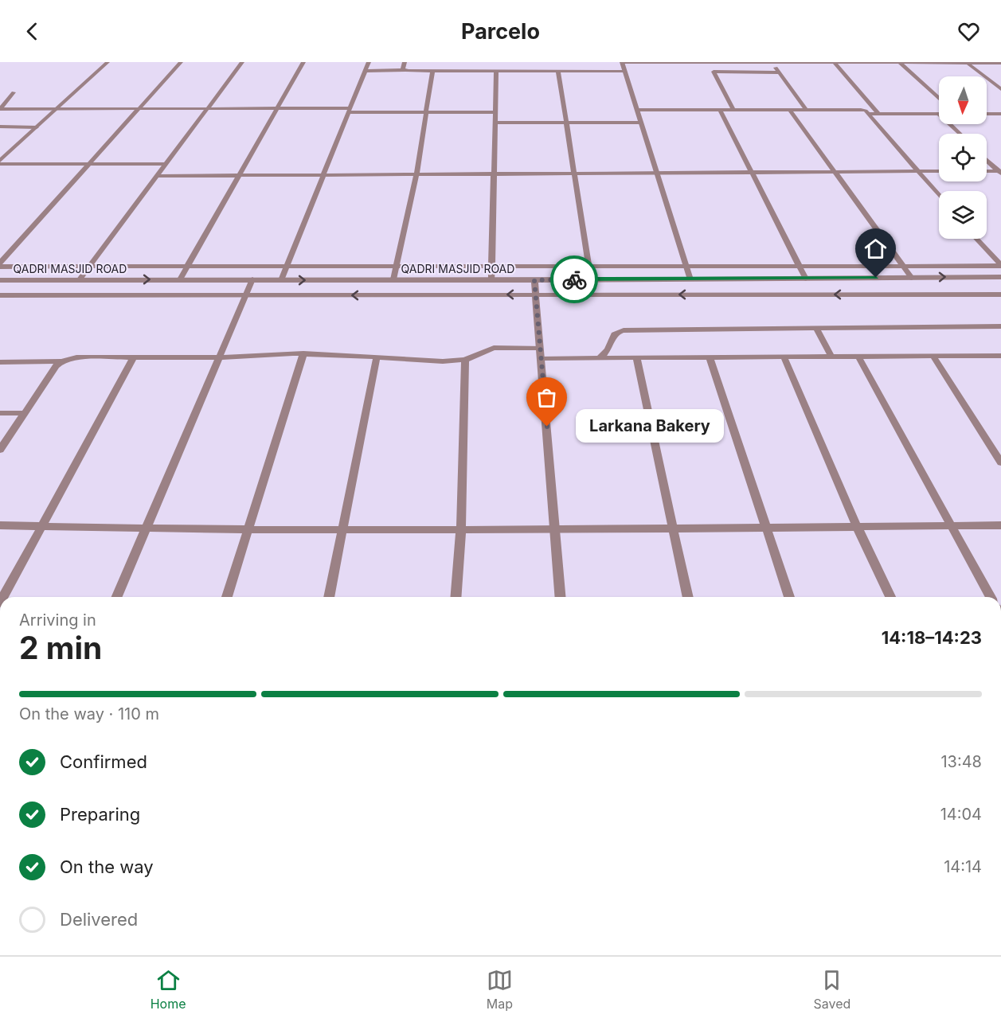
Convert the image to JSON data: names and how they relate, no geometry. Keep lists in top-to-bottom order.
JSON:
{
  "streets": {
    "street": ["QADRI MASJID ROAD"]
  },
  "places": ["Larkana Bakery"],
  "north": "bottom",
  "page": {
    "header": "Parcelo",
    "bubble": "Larkana Bakery",
    "heading": ["2 min", "Arriving in", "14:18–14:23"],
    "bar": "On the way · 110 m",
    "list": [
      ["Confirmed", "13:48"],
      ["Preparing", "14:04"],
      ["On the way", "14:14"],
      "Delivered"
    ],
    "tabs": ["Home", "Map", "Saved"]
  }
}
